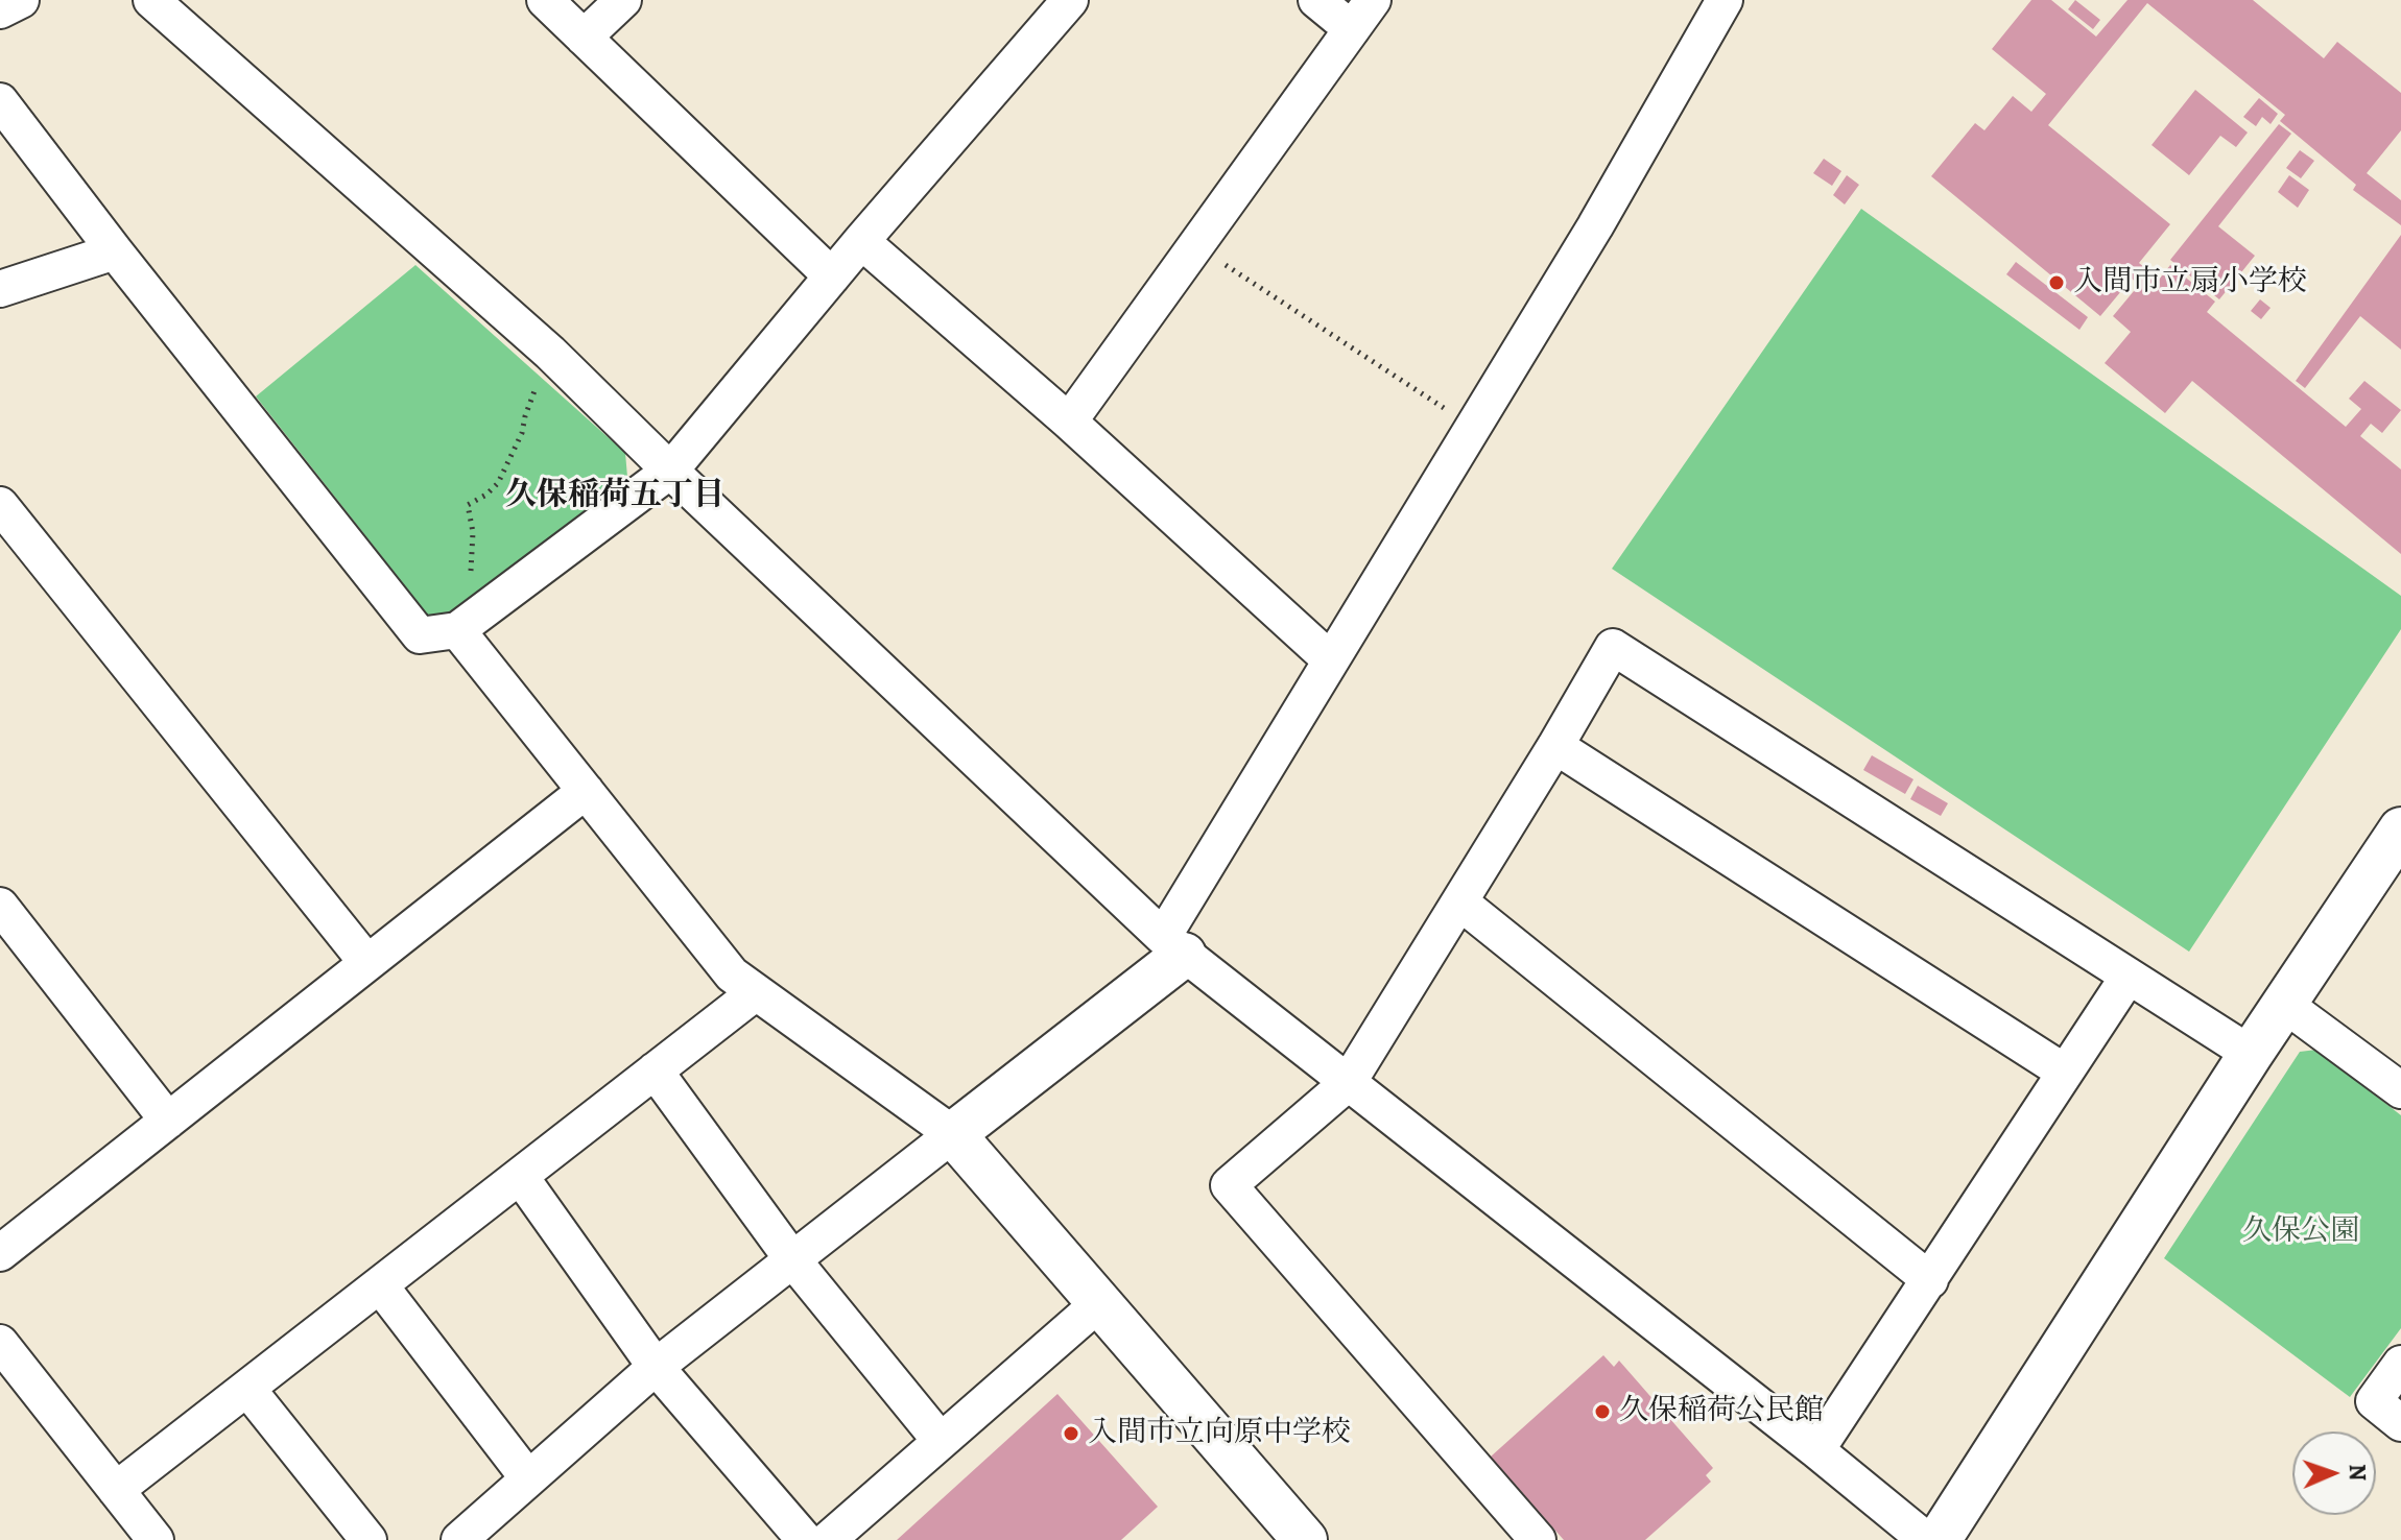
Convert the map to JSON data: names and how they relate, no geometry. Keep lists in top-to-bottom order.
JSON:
{
  "districts": ["久保稲荷五丁目"],
  "parks": ["久保公園"],
  "places": ["入間市立扇小学校", "久保稲荷公民館", "入間市立向原中学校"],
  "north": "right"
}
